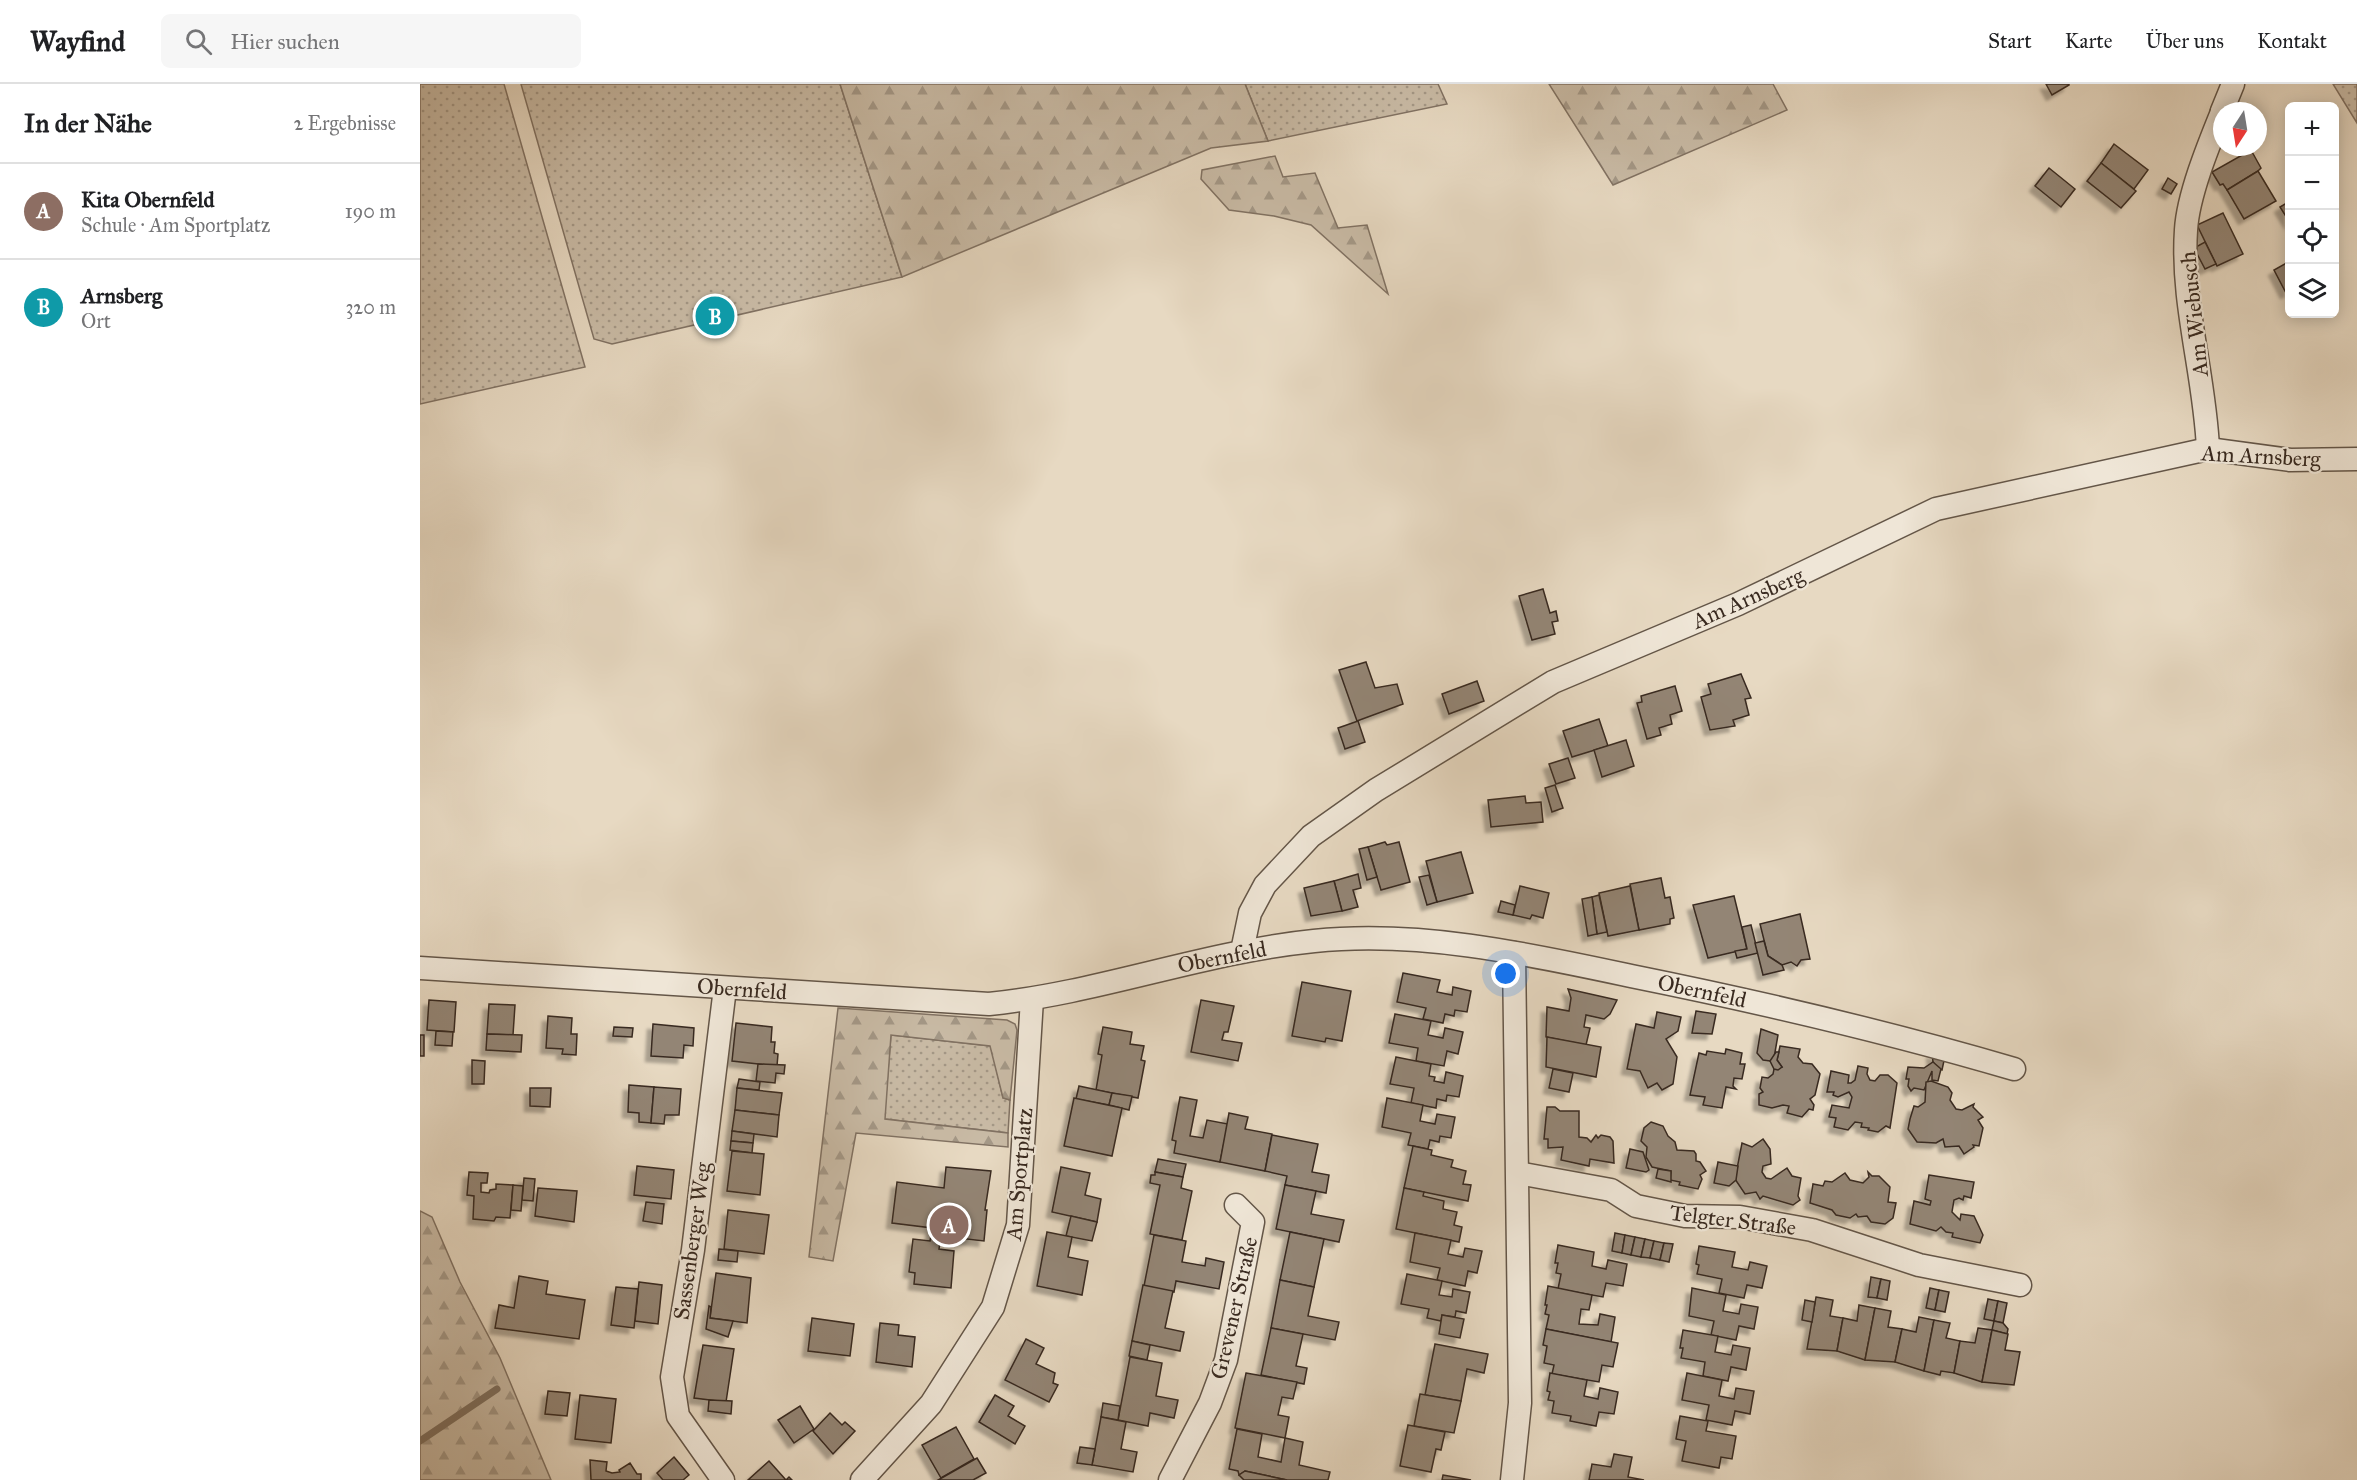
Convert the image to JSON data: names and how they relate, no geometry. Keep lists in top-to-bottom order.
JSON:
{
  "streets": {
    "street": [
      "Am Wiebusch",
      "Am Arnsberg",
      "Obernfeld",
      "Am Sportplatz",
      "Telgter Straße",
      "Sassenberger Weg",
      "Grevener Straße"
    ]
  },
  "crossings": [
    ["Am Wiebusch", "Am Arnsberg"],
    ["Am Arnsberg", "Obernfeld"],
    ["Obernfeld", "Am Sportplatz"],
    ["Obernfeld", "Sassenberger Weg"]
  ],
  "north": "bottom",
  "page": {
    "header": "Wayfind",
    "search": "Hier suchen",
    "nav": [
      "Start",
      "Karte",
      "Über uns",
      "Kontakt"
    ],
    "heading": ["In der Nähe", "2 Ergebnisse"],
    "map_buttons": ["+", "−"],
    "list": [
      {
        "mark": "A",
        "name": "Kita Obernfeld",
        "note": "Schule · Am Sportplatz",
        "value": "190 m"
      },
      {
        "mark": "B",
        "name": "Arnsberg",
        "note": "Ort",
        "value": "320 m"
      }
    ],
    "pins": ["B", "A"]
  }
}
